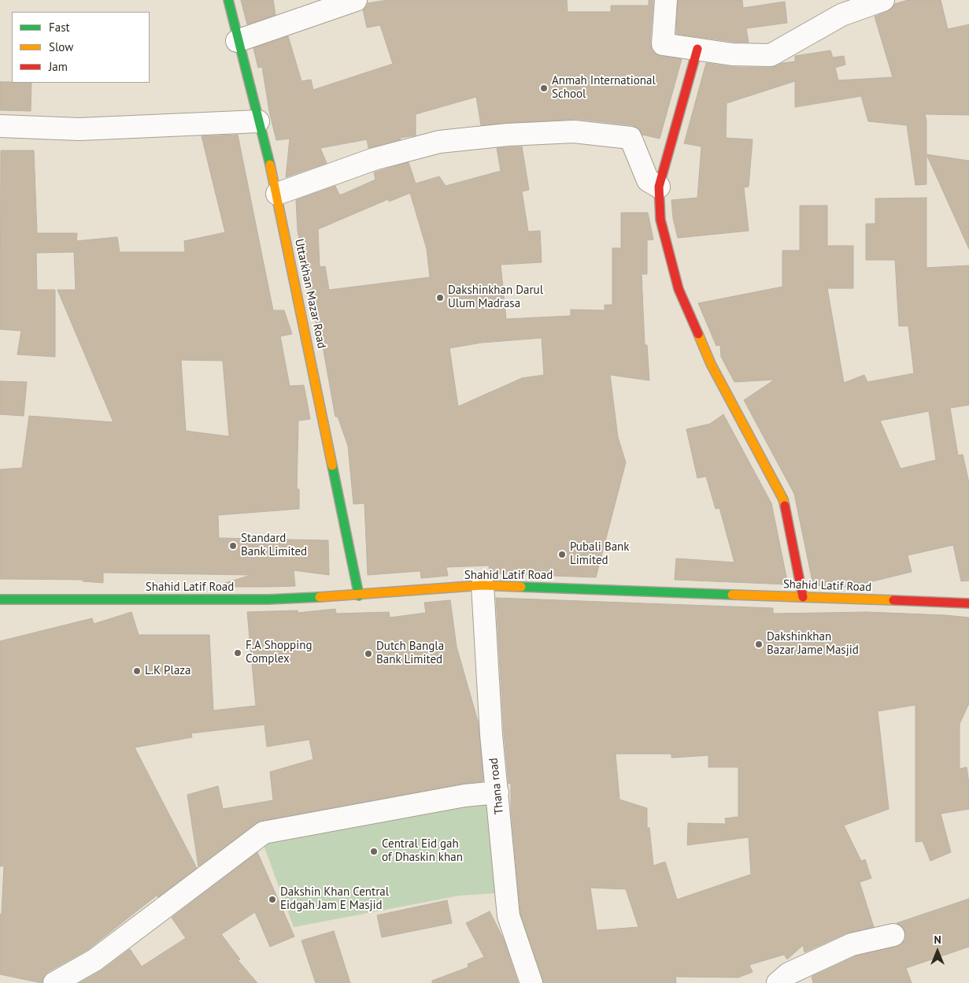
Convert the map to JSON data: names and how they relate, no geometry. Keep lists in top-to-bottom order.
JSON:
{
  "streets": {
    "street": ["Uttarkhan Mazar Road", "Shahid Latif Road", "Thana road"]
  },
  "crossings": [
    ["Uttarkhan Mazar Road", "Shahid Latif Road"],
    ["Shahid Latif Road", "Thana road"]
  ],
  "places": [
    "Anmah International School",
    "Dakshinkhan Darul Ulum Madrasa",
    "Standard Bank Limited",
    "Pubali Bank Limited",
    "Dakshinkhan Bazar Jame Masjid",
    "F.A Shopping Complex",
    "Dutch Bangla Bank Limited",
    "L.K Plaza",
    "Central Eid gah of Dhaskin khan",
    "Dakshin Khan Central Eidgah Jam E Masjid"
  ],
  "legend": ["Fast", "Slow", "Jam"],
  "north": "top"
}
